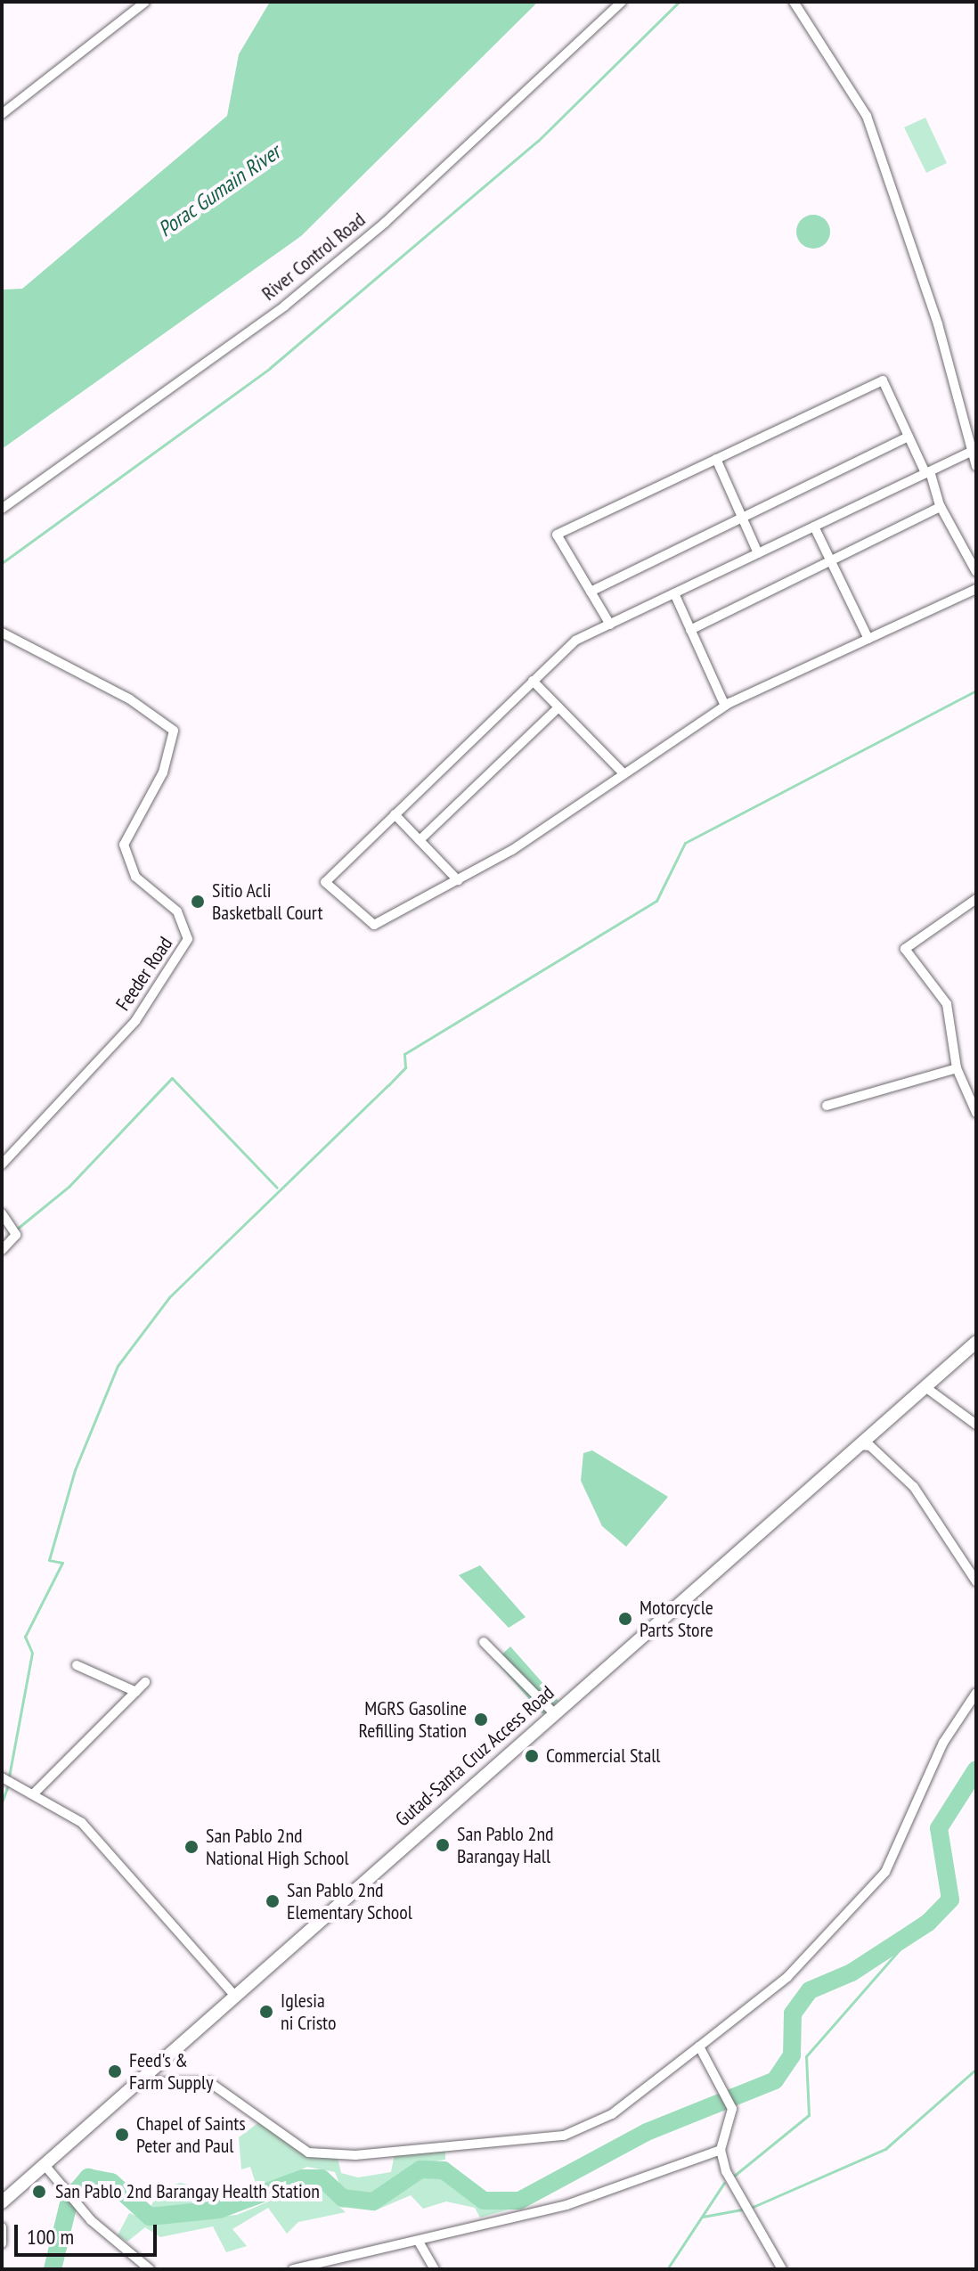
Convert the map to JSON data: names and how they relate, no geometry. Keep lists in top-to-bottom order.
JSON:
{
  "streets": {
    "main road": ["Gutad-Santa Cruz Access Road"],
    "street": ["River Control Road", "Feeder Road"]
  },
  "water": ["Porac Gumain River"],
  "places": [
    "Sitio Acli Basketball Court",
    "Motorcycle Parts Store",
    "MGRS Gasoline Refilling Station",
    "Commercial Stall",
    "San Pablo 2nd Barangay Hall",
    "San Pablo 2nd National High School",
    "San Pablo 2nd Elementary School",
    "Iglesia ni Cristo",
    "Feed's & Farm Supply",
    "Chapel of Saints Peter and Paul",
    "San Pablo 2nd Barangay Health Station"
  ],
  "scale_bar": "100 m"
}
